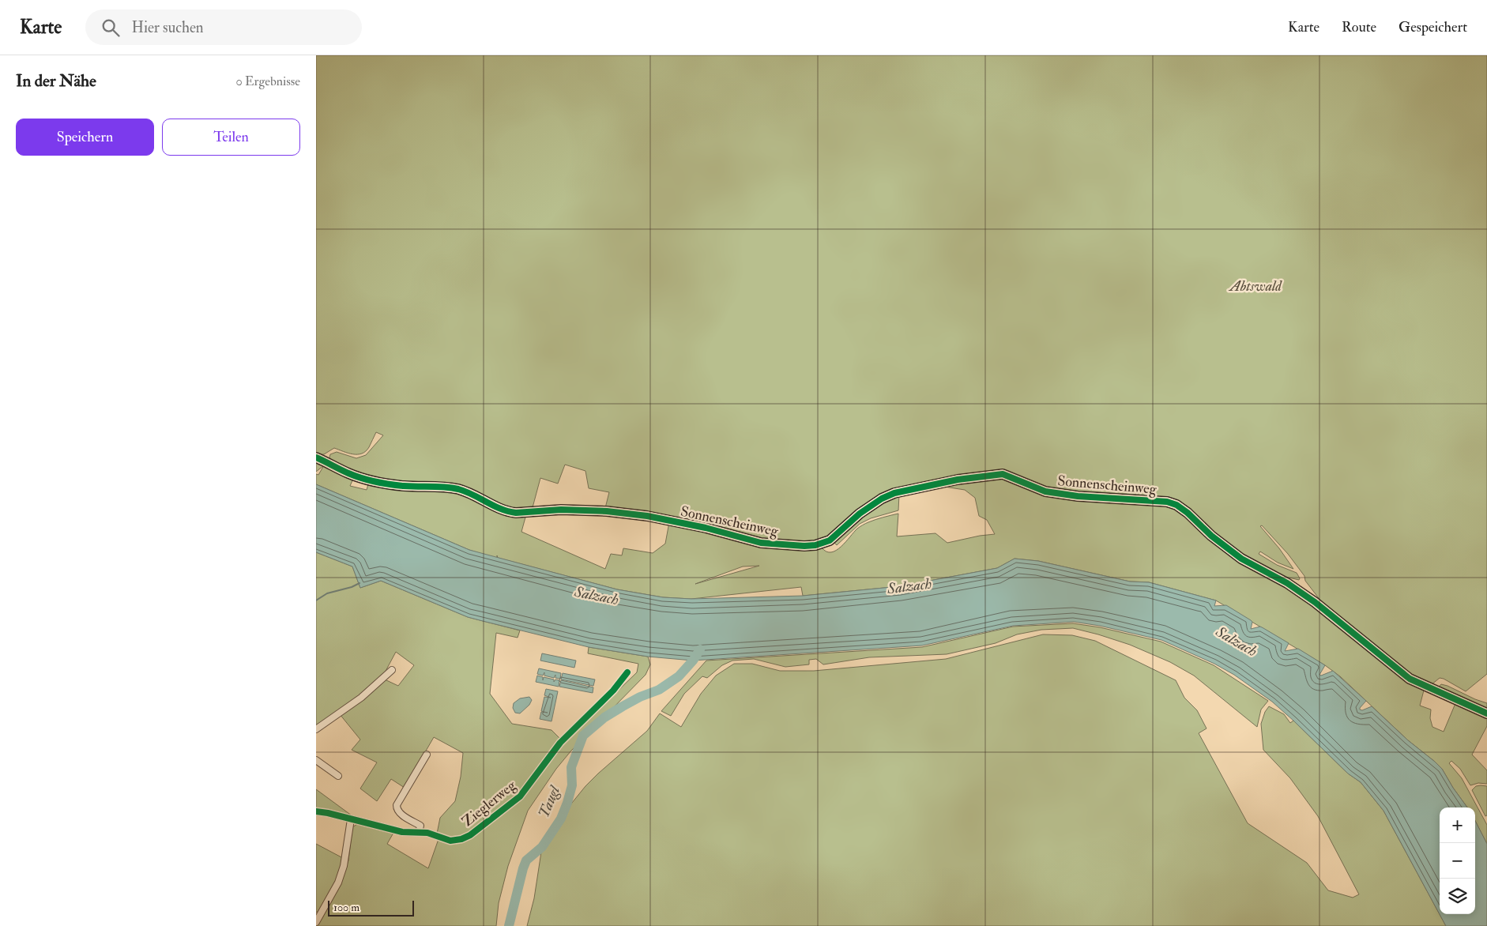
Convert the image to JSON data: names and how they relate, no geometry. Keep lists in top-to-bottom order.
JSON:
{
  "streets": {
    "street": ["Sonnenscheinweg", "Zieglerweg"]
  },
  "water": ["Salzach", "Taugl"],
  "parks": ["Abtswald"],
  "scale_bar": "100 m",
  "page": {
    "header": "Karte",
    "search": "Hier suchen",
    "nav": ["Karte", "Route", "Gespeichert"],
    "heading": ["In der Nähe", "0 Ergebnisse"],
    "buttons": ["Speichern", "Teilen"],
    "map_buttons": ["+", "−"],
    "scale": "100 m"
  }
}
